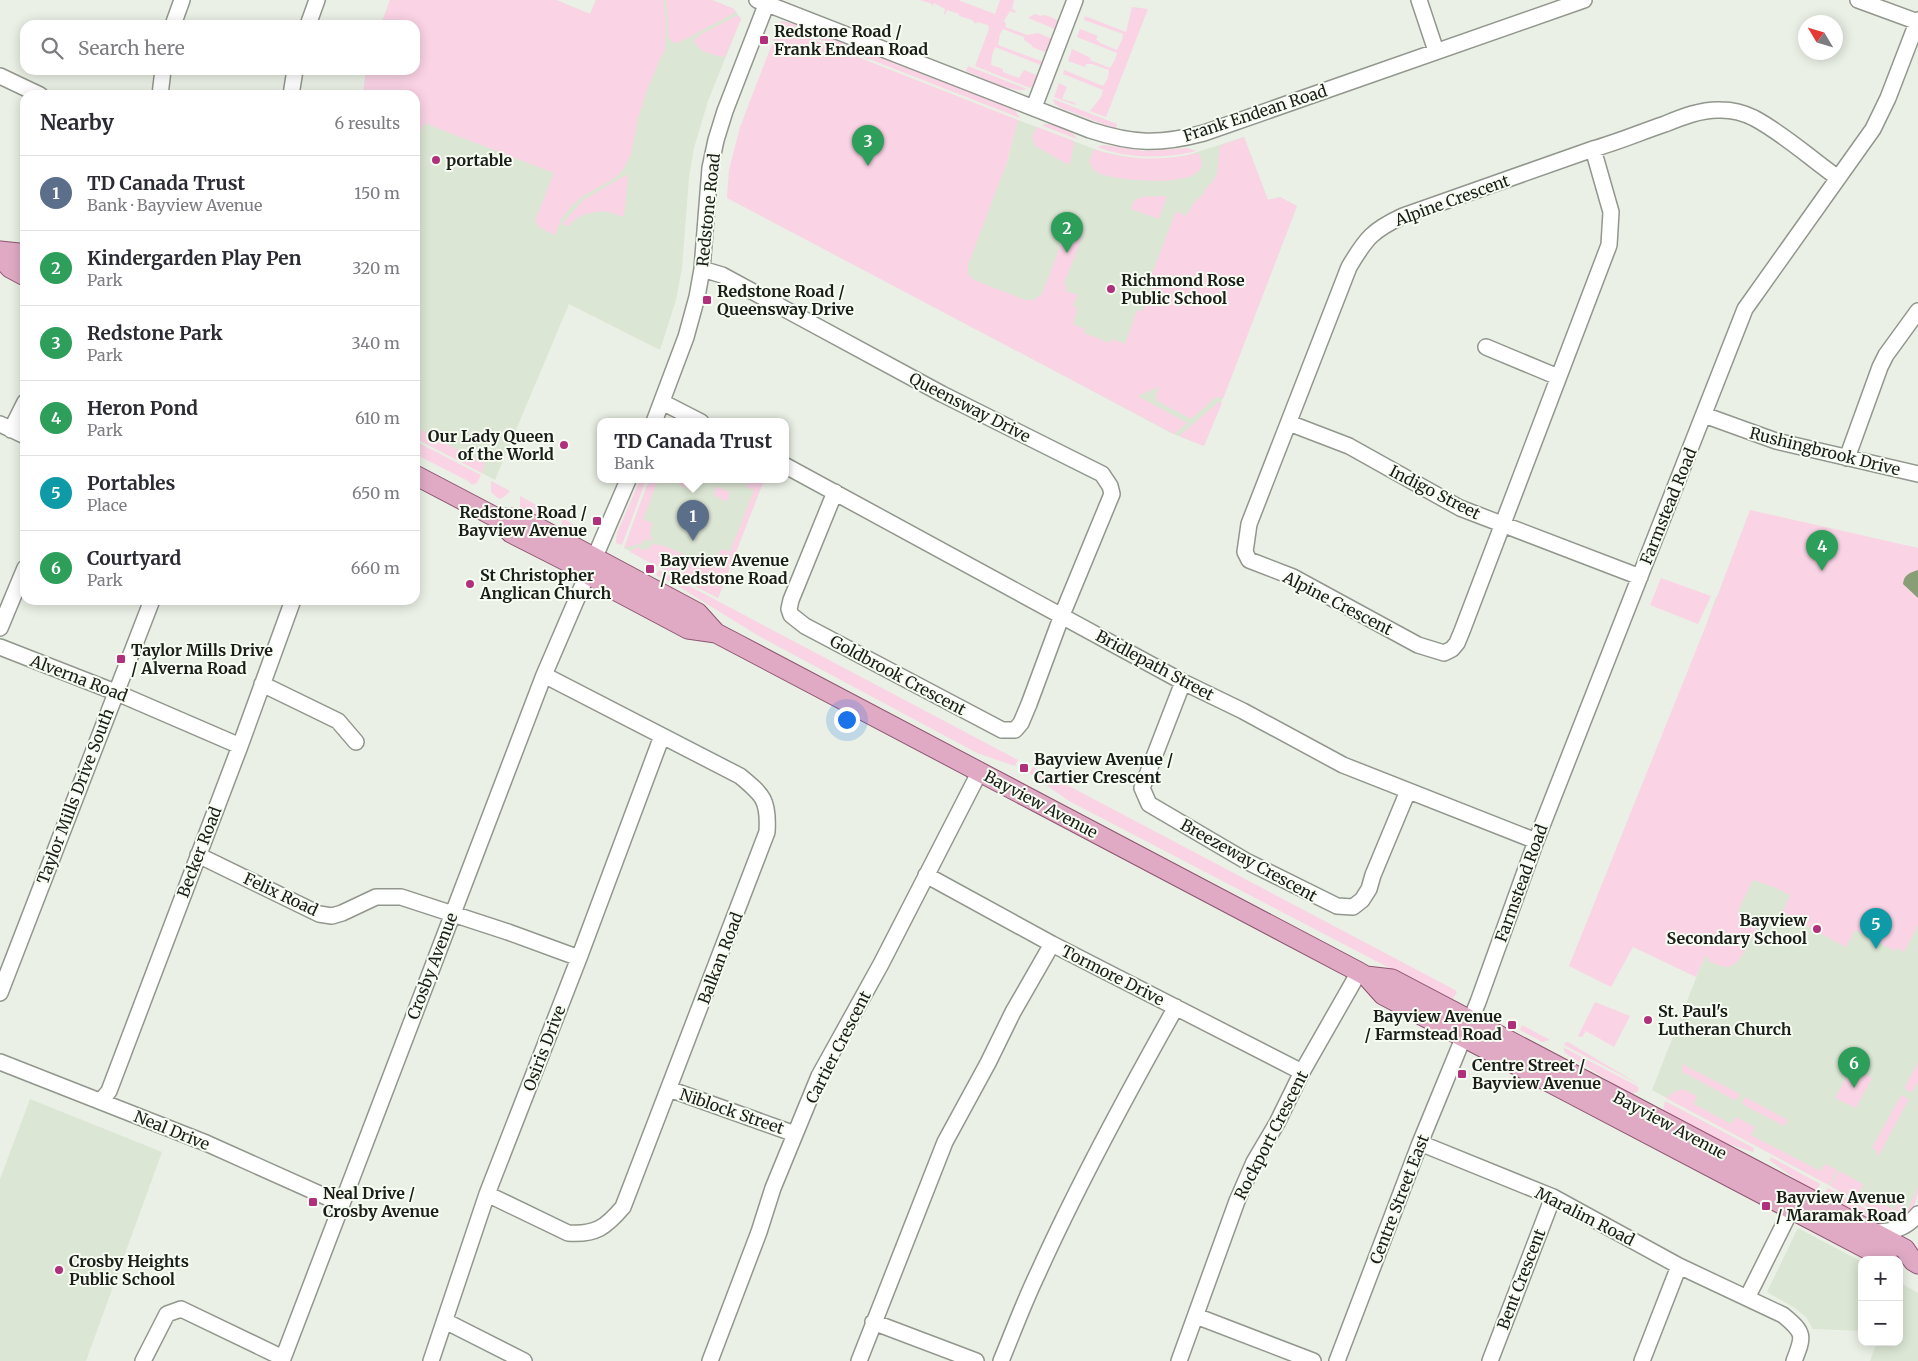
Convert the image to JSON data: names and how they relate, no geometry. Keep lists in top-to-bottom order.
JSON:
{
  "streets": {
    "main road": ["Bayview Avenue"],
    "street": [
      "Frank Endean Road",
      "Alpine Crescent",
      "Redstone Road",
      "Queensway Drive",
      "Rushingbrook Drive",
      "Indigo Street",
      "Farmstead Road",
      "Bridlepath Street",
      "Goldbrook Crescent",
      "Alverna Road",
      "Taylor Mills Drive South",
      "Becker Road",
      "Breezeway Crescent",
      "Felix Road",
      "Balkan Road",
      "Crosby Avenue",
      "Tormore Drive",
      "Cartier Crescent",
      "Osiris Drive",
      "Niblock Street",
      "Neal Drive",
      "Rockport Crescent",
      "Centre Street East",
      "Maralim Road",
      "Bent Crescent"
    ]
  },
  "crossings": [
    ["Frank Endean Road", "Redstone Road"],
    ["Alpine Crescent", "Indigo Street"],
    ["Alpine Crescent", "Farmstead Road"],
    ["Redstone Road", "Queensway Drive"],
    ["Queensway Drive", "Bridlepath Street"],
    ["Queensway Drive", "Goldbrook Crescent"],
    ["Rushingbrook Drive", "Farmstead Road"],
    ["Indigo Street", "Farmstead Road"],
    ["Farmstead Road", "Bridlepath Street"],
    ["Farmstead Road", "Bayview Avenue"],
    ["Farmstead Road", "Centre Street East"],
    ["Bridlepath Street", "Goldbrook Crescent"],
    ["Bridlepath Street", "Breezeway Crescent"],
    ["Alverna Road", "Taylor Mills Drive South"],
    ["Alverna Road", "Becker Road"],
    ["Bayview Avenue", "Crosby Avenue"],
    ["Bayview Avenue", "Cartier Crescent"],
    ["Bayview Avenue", "Rockport Crescent"],
    ["Bayview Avenue", "Centre Street East"],
    ["Becker Road", "Felix Road"],
    ["Becker Road", "Neal Drive"],
    ["Felix Road", "Crosby Avenue"],
    ["Balkan Road", "Crosby Avenue"],
    ["Balkan Road", "Osiris Drive"],
    ["Balkan Road", "Niblock Street"],
    ["Crosby Avenue", "Neal Drive"],
    ["Tormore Drive", "Cartier Crescent"],
    ["Tormore Drive", "Rockport Crescent"],
    ["Cartier Crescent", "Niblock Street"],
    ["Centre Street East", "Maralim Road"],
    ["Maralim Road", "Bent Crescent"]
  ],
  "places": {
    "transit": [
      "Redstone Road / Frank Endean Road",
      "Redstone Road / Queensway Drive",
      "Redstone Road / Bayview Avenue",
      "Bayview Avenue / Redstone Road",
      "Taylor Mills Drive / Alverna Road",
      "Bayview Avenue / Cartier Crescent",
      "Bayview Avenue / Farmstead Road",
      "Centre Street / Bayview Avenue",
      "Neal Drive / Crosby Avenue",
      "Bayview Avenue / Maramak Road"
    ],
    "other": [
      "portable",
      "Richmond Rose Public School",
      "Our Lady Queen of the World",
      "St Christopher Anglican Church",
      "Bayview Secondary School",
      "St. Paul's Lutheran Church",
      "Crosby Heights Public School"
    ]
  },
  "north": "top left",
  "page": {
    "search": "Search here",
    "heading": ["Nearby", "6 results"],
    "pins": [
      "3",
      "2",
      "1",
      "4",
      "5",
      "6"
    ],
    "list": [
      {
        "mark": "1",
        "name": "TD Canada Trust",
        "note": "Bank · Bayview Avenue",
        "value": "150 m"
      },
      {
        "mark": "2",
        "name": "Kindergarden Play Pen",
        "note": "Park",
        "value": "320 m"
      },
      {
        "mark": "3",
        "name": "Redstone Park",
        "note": "Park",
        "value": "340 m"
      },
      {
        "mark": "4",
        "name": "Heron Pond",
        "note": "Park",
        "value": "610 m"
      },
      {
        "mark": "5",
        "name": "Portables",
        "note": "Place",
        "value": "650 m"
      },
      {
        "mark": "6",
        "name": "Courtyard",
        "note": "Park",
        "value": "660 m"
      }
    ],
    "popup": ["TD Canada Trust", "Bank"],
    "map_buttons": ["+", "−"]
  }
}
